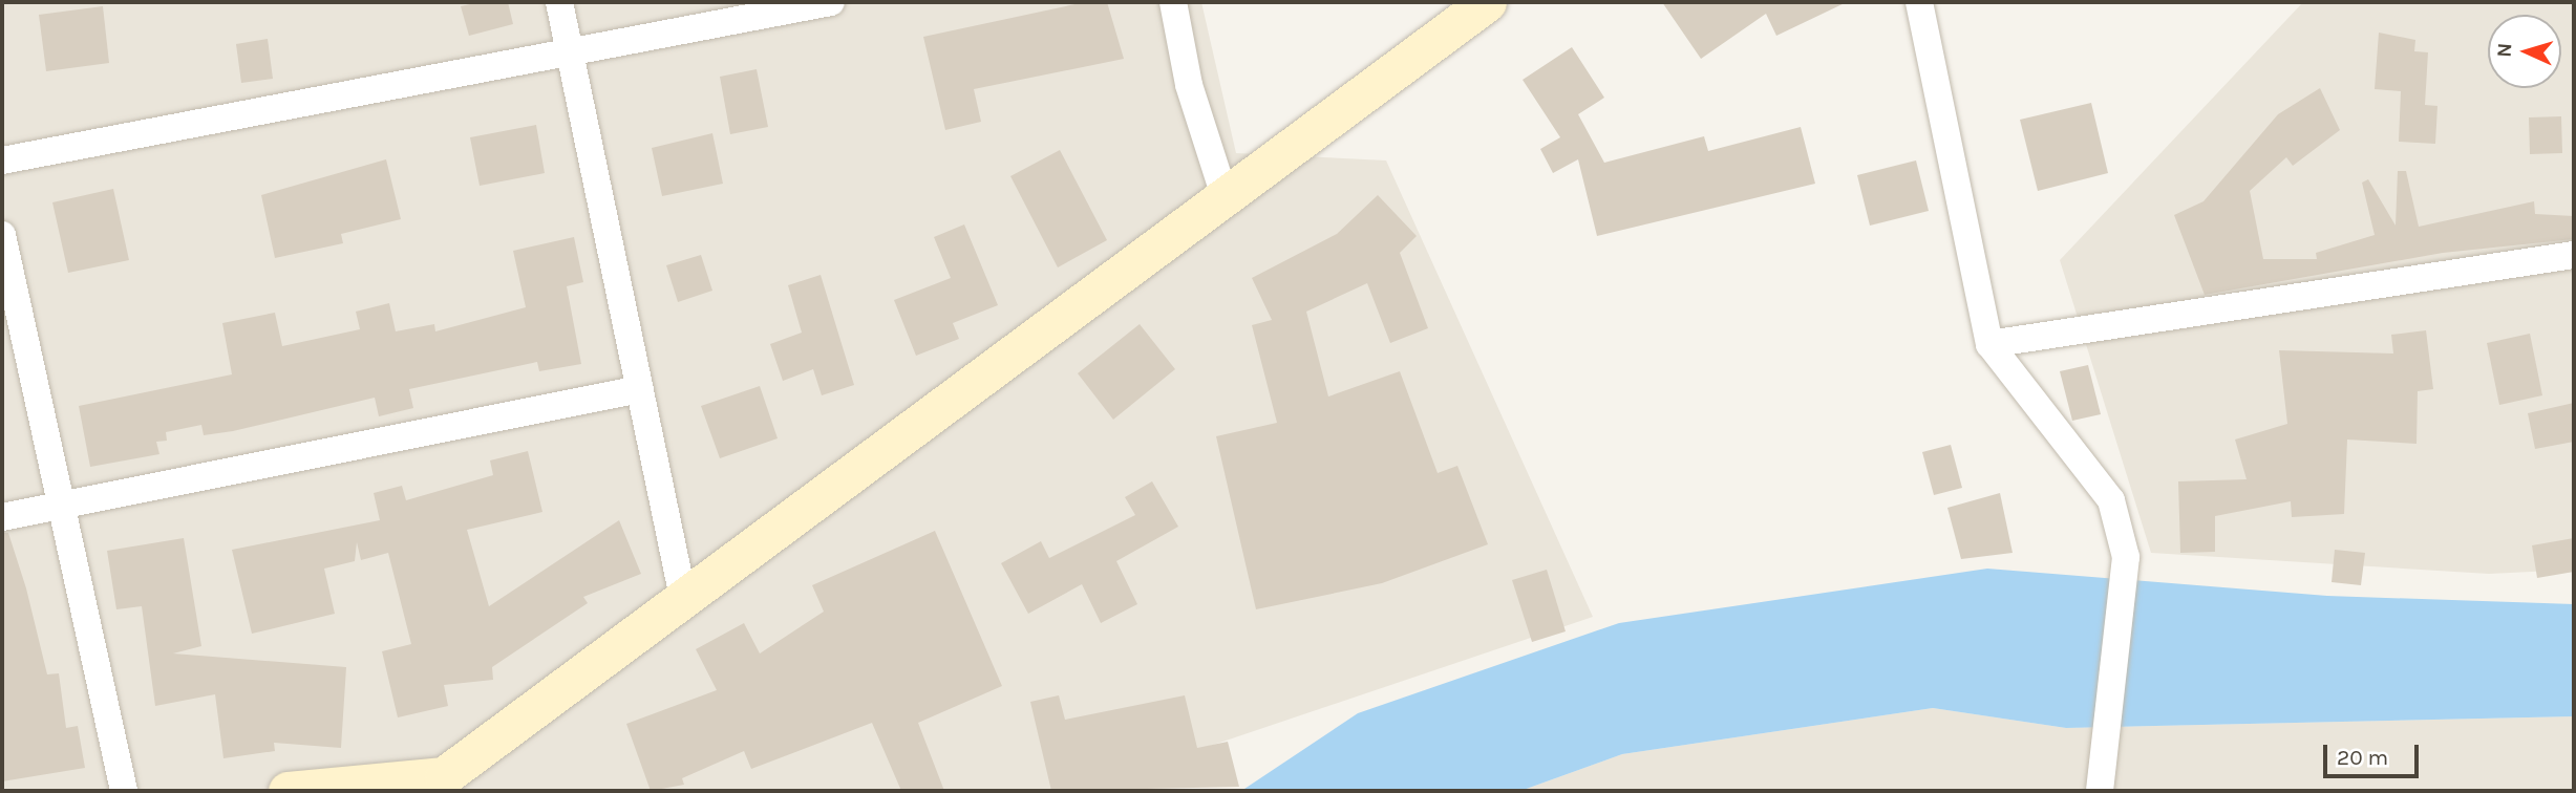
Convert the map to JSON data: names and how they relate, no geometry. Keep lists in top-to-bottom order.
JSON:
{
  "scale_bar": "20 m",
  "north": "left"
}
